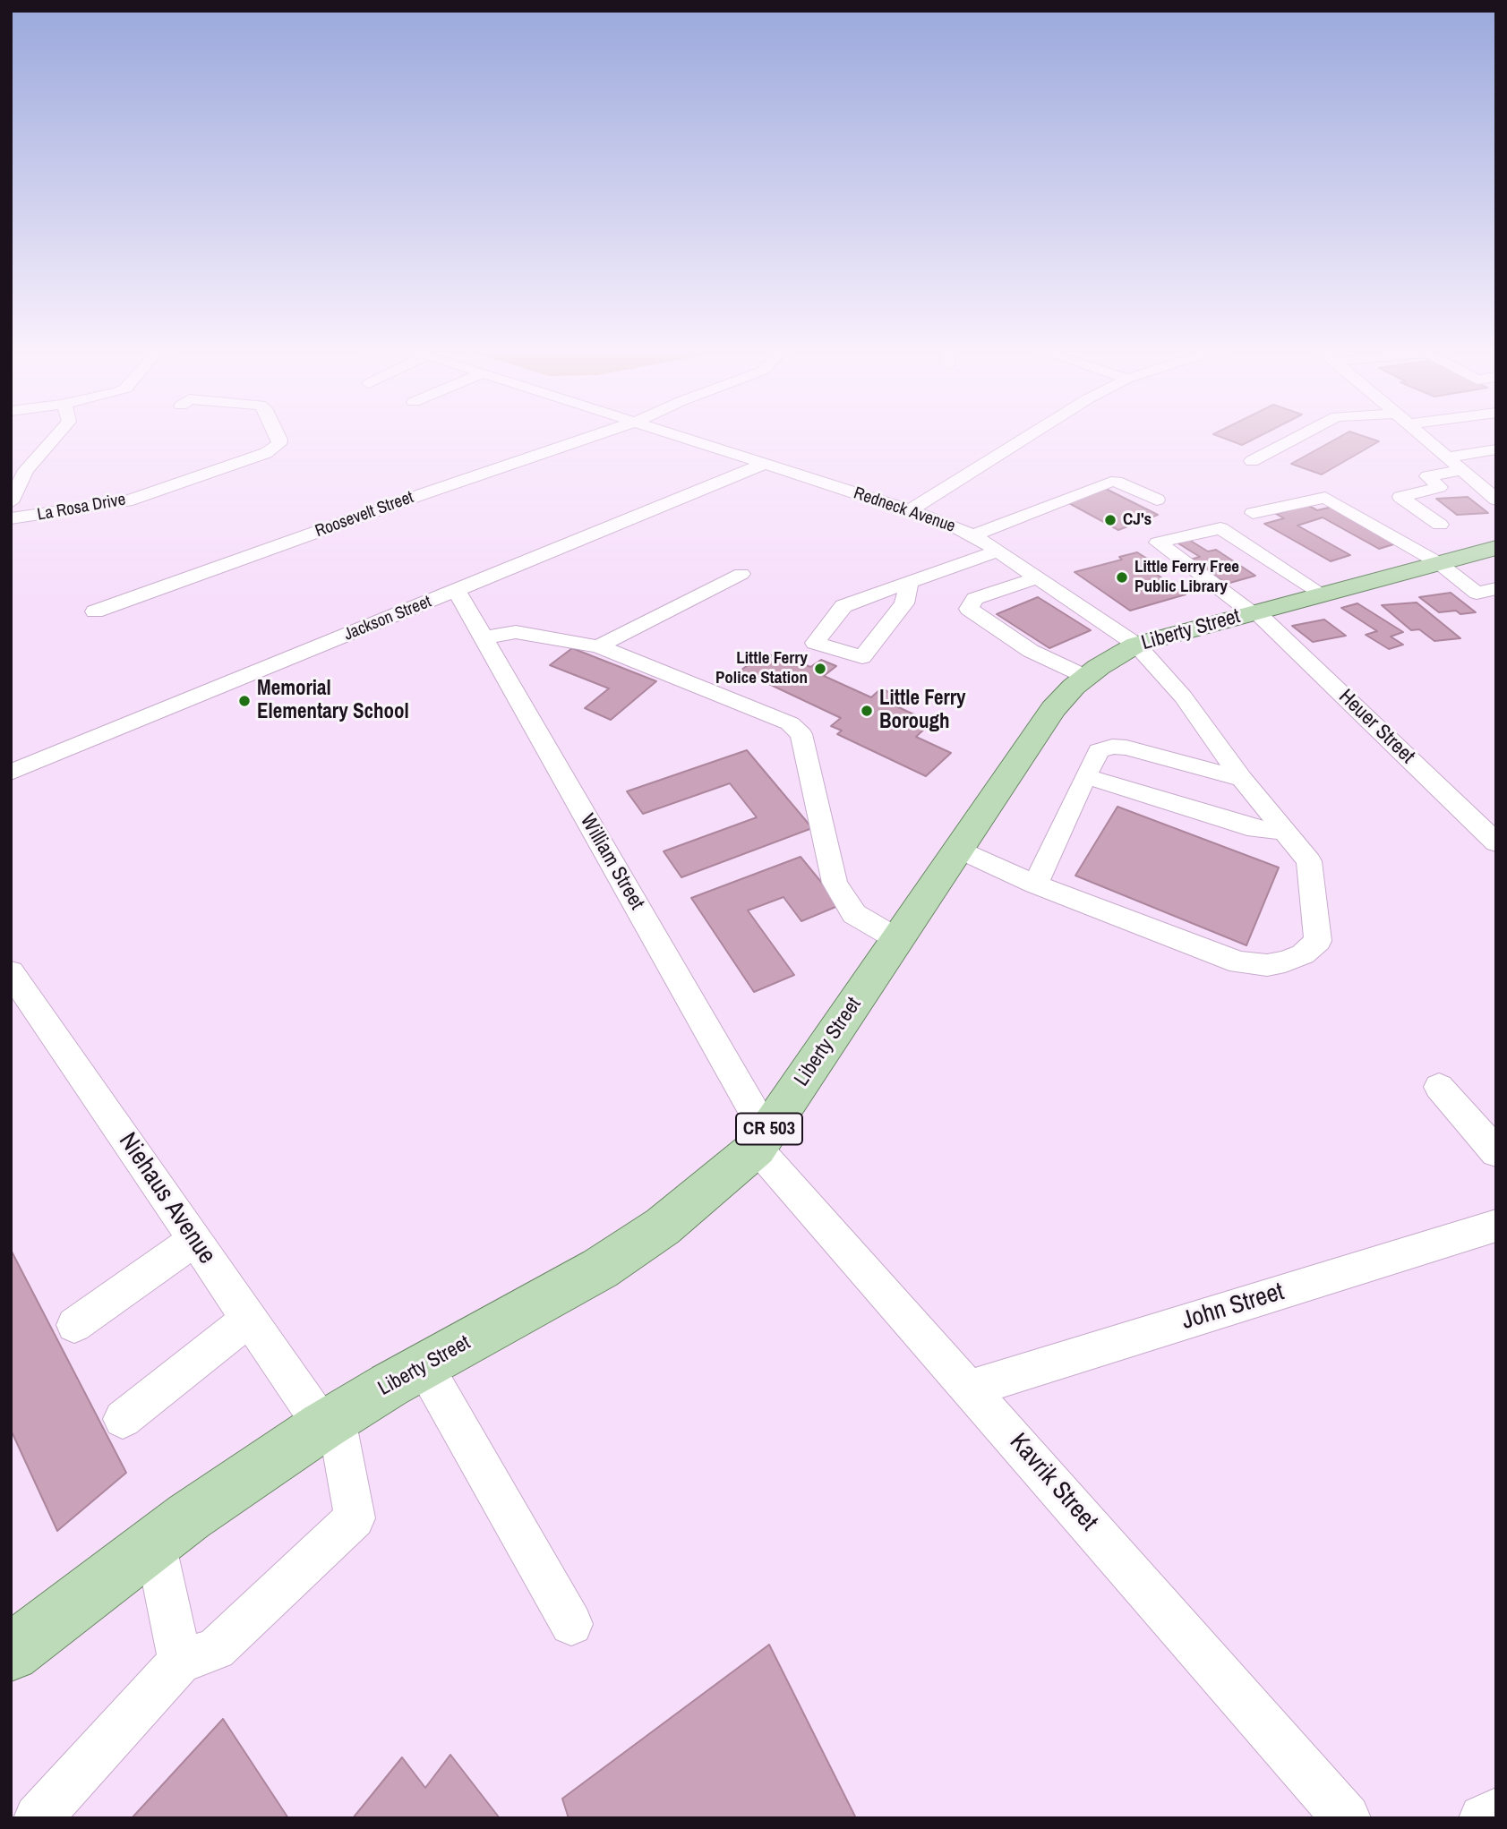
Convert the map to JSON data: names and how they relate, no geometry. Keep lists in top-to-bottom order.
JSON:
{
  "streets": {
    "main road": ["Liberty Street", "CR 503"],
    "street": [
      "La Rosa Drive",
      "Redneck Avenue",
      "Roosevelt Street",
      "Jackson Street",
      "Heuer Street",
      "William Street",
      "Niehaus Avenue",
      "John Street",
      "Kavrik Street"
    ]
  },
  "crossings": [
    ["Redneck Avenue", "Jackson Street"],
    ["Redneck Avenue", "Liberty Street"],
    ["Jackson Street", "William Street"],
    ["Liberty Street", "Heuer Street"],
    ["Liberty Street", "William Street"],
    ["Liberty Street", "Niehaus Avenue"],
    ["Liberty Street", "Kavrik Street"],
    ["William Street", "Kavrik Street"],
    ["John Street", "Kavrik Street"]
  ],
  "places": [
    "CJ's",
    "Little Ferry Free Public Library",
    "Little Ferry Police Station",
    "Memorial Elementary School",
    "Little Ferry Borough"
  ]
}
